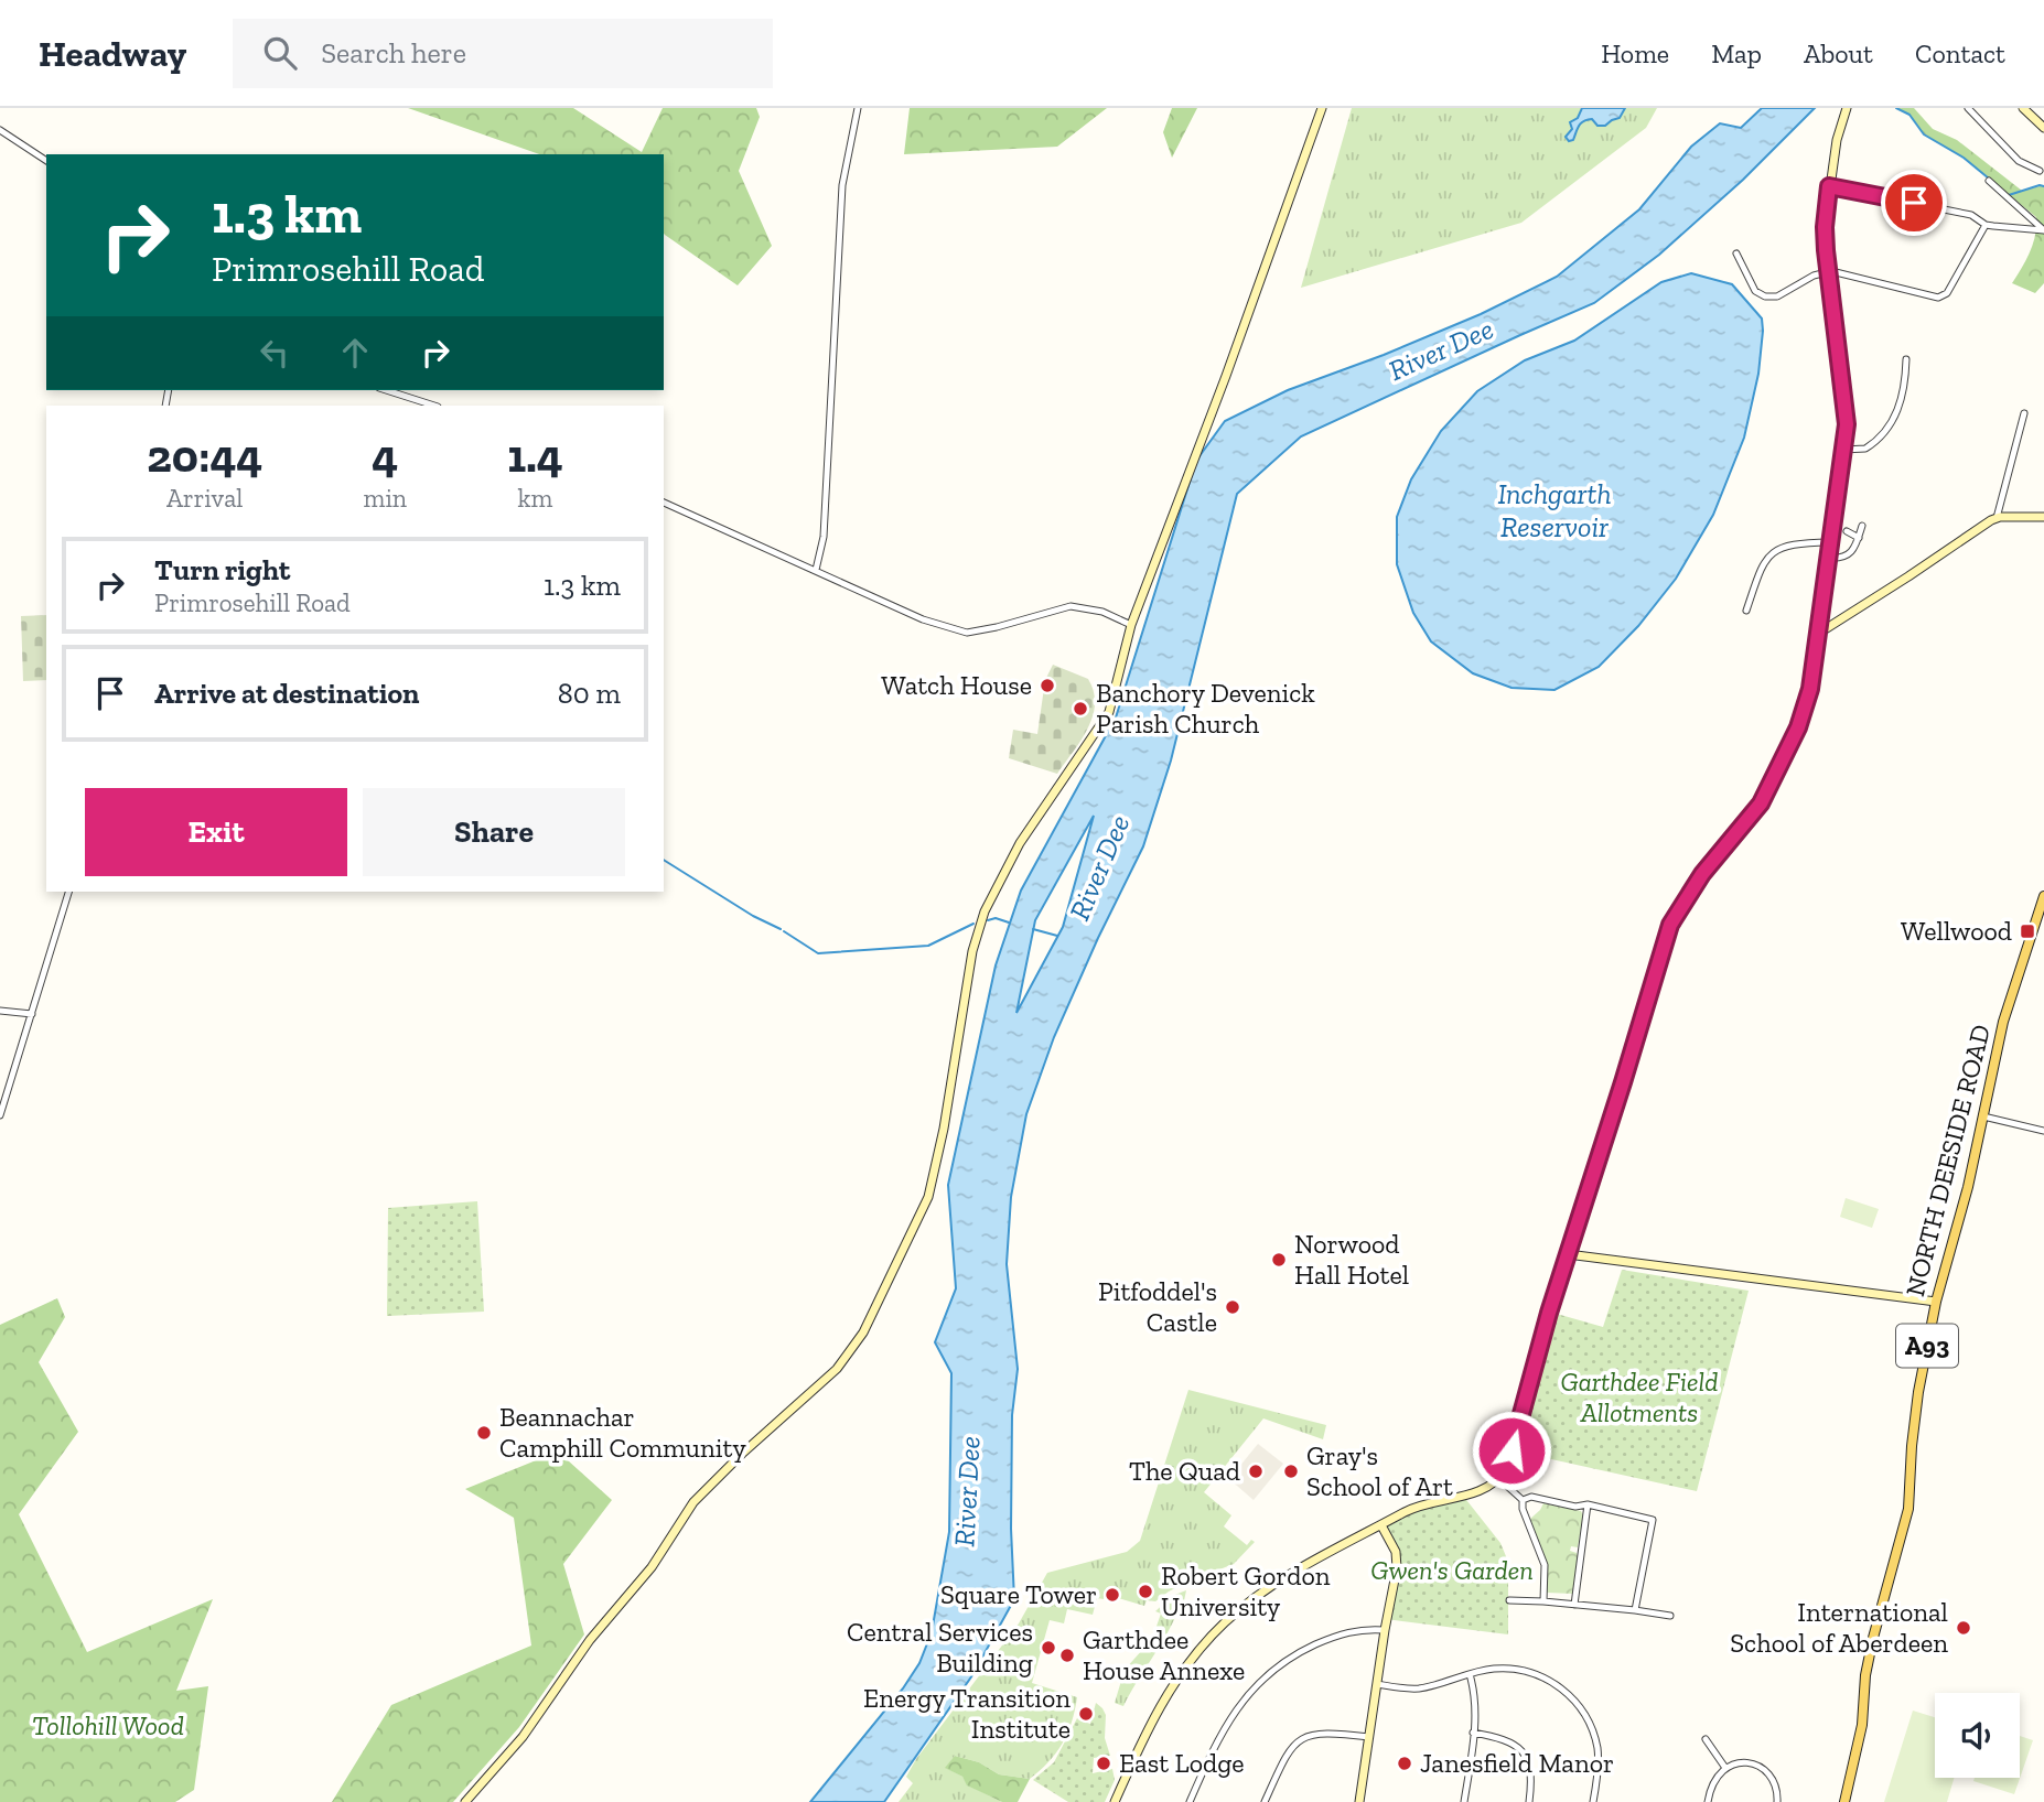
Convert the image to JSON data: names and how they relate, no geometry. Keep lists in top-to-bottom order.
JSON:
{
  "streets": {
    "main road": ["NORTH DEESIDE ROAD", "A93"]
  },
  "water": ["River Dee", "Inchgarth Reservoir"],
  "parks": ["Garthdee Field Allotments", "Gwen's Garden", "Tollohill Wood"],
  "places": {
    "other": [
      "Watch House",
      "Banchory Devenick Parish Church",
      "Norwood Hall Hotel",
      "Pitfoddel's Castle",
      "Beannachar Camphill Community",
      "The Quad",
      "Gray's School of Art",
      "Robert Gordon University",
      "Square Tower",
      "International School of Aberdeen",
      "Central Services Building",
      "Garthdee House Annexe",
      "Energy Transition Institute",
      "East Lodge",
      "Janesfield Manor"
    ],
    "transit": ["Wellwood"]
  },
  "page": {
    "header": "Headway",
    "search": "Search here",
    "nav": [
      "Home",
      "Map",
      "About",
      "Contact"
    ],
    "turn": ["1.3 km", "Primrosehill Road"],
    "eta": [
      "20:44",
      "Arrival",
      "4",
      "min",
      "1.4",
      "km"
    ],
    "list": [
      {
        "name": "Turn right",
        "note": "Primrosehill Road",
        "value": "1.3 km"
      },
      {
        "name": "Arrive at destination",
        "value": "80 m"
      }
    ],
    "buttons": ["Exit", "Share"]
  }
}
